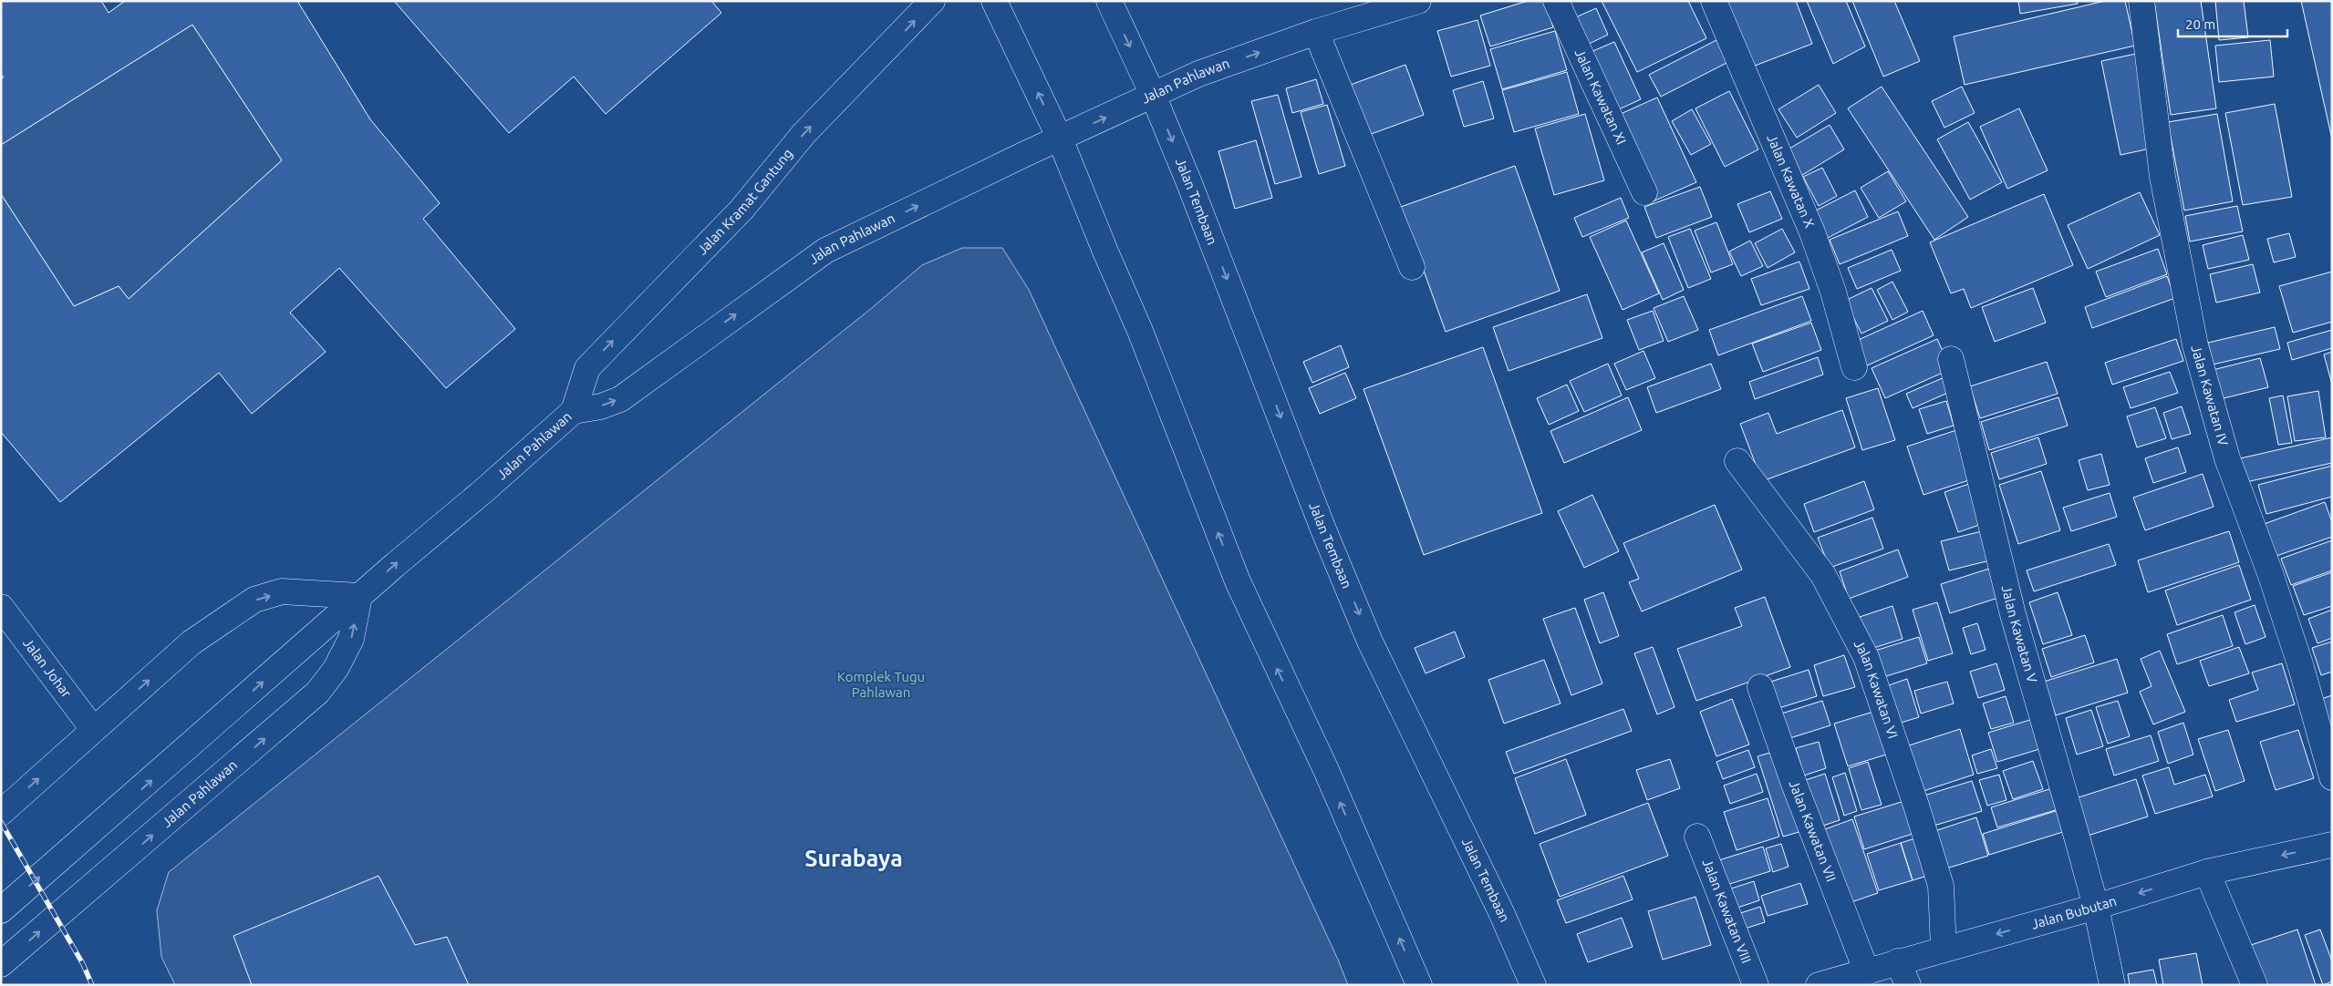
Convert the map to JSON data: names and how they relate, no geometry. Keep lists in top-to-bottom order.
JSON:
{
  "streets": {
    "main road": [
      "Jalan Pahlawan",
      "Jalan Kawatan XI",
      "Jalan Kawatan X",
      "Jalan Kramat Gantung",
      "Jalan Tembaan",
      "Jalan Kawatan IV",
      "Jalan Kawatan V",
      "Jalan Johar",
      "Jalan Kawatan VI",
      "Jalan Kawatan VII",
      "Jalan Kawatan VIII",
      "Jalan Bubutan"
    ]
  },
  "crossings": [
    ["Jalan Pahlawan", "Jalan Kramat Gantung"],
    ["Jalan Pahlawan", "Jalan Tembaan"],
    ["Jalan Kawatan V", "Jalan Bubutan"],
    ["Jalan Kawatan VI", "Jalan Bubutan"],
    ["Jalan Kawatan VII", "Jalan Bubutan"]
  ],
  "one_way": ["Jalan Pahlawan", "Jalan Kramat Gantung", "Jalan Bubutan"],
  "districts": ["Surabaya"],
  "parks": ["Komplek Tugu Pahlawan"],
  "scale_bar": "20 m"
}
